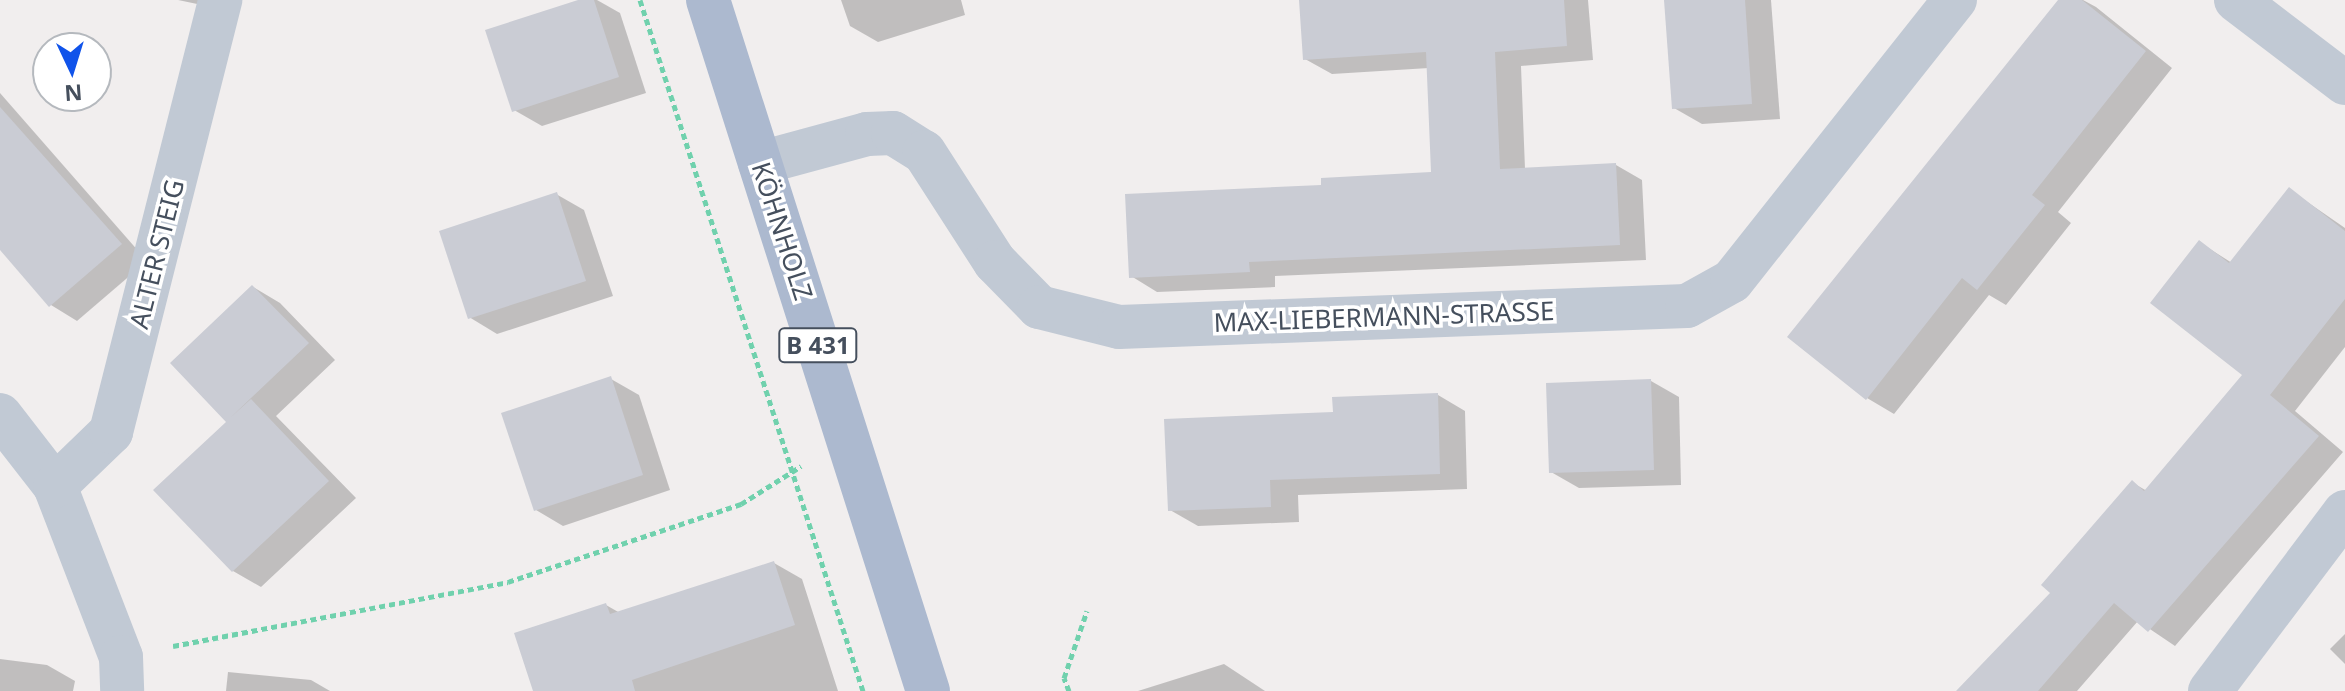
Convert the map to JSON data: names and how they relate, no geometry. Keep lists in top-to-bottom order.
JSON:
{
  "streets": {
    "main road": ["KÖHNHOLZ", "B 431"],
    "street": ["ALTER STEIG", "MAX-LIEBERMANN-STRASSE"]
  },
  "crossings": [
    ["KÖHNHOLZ", "MAX-LIEBERMANN-STRASSE"]
  ],
  "north": "bottom"
}
